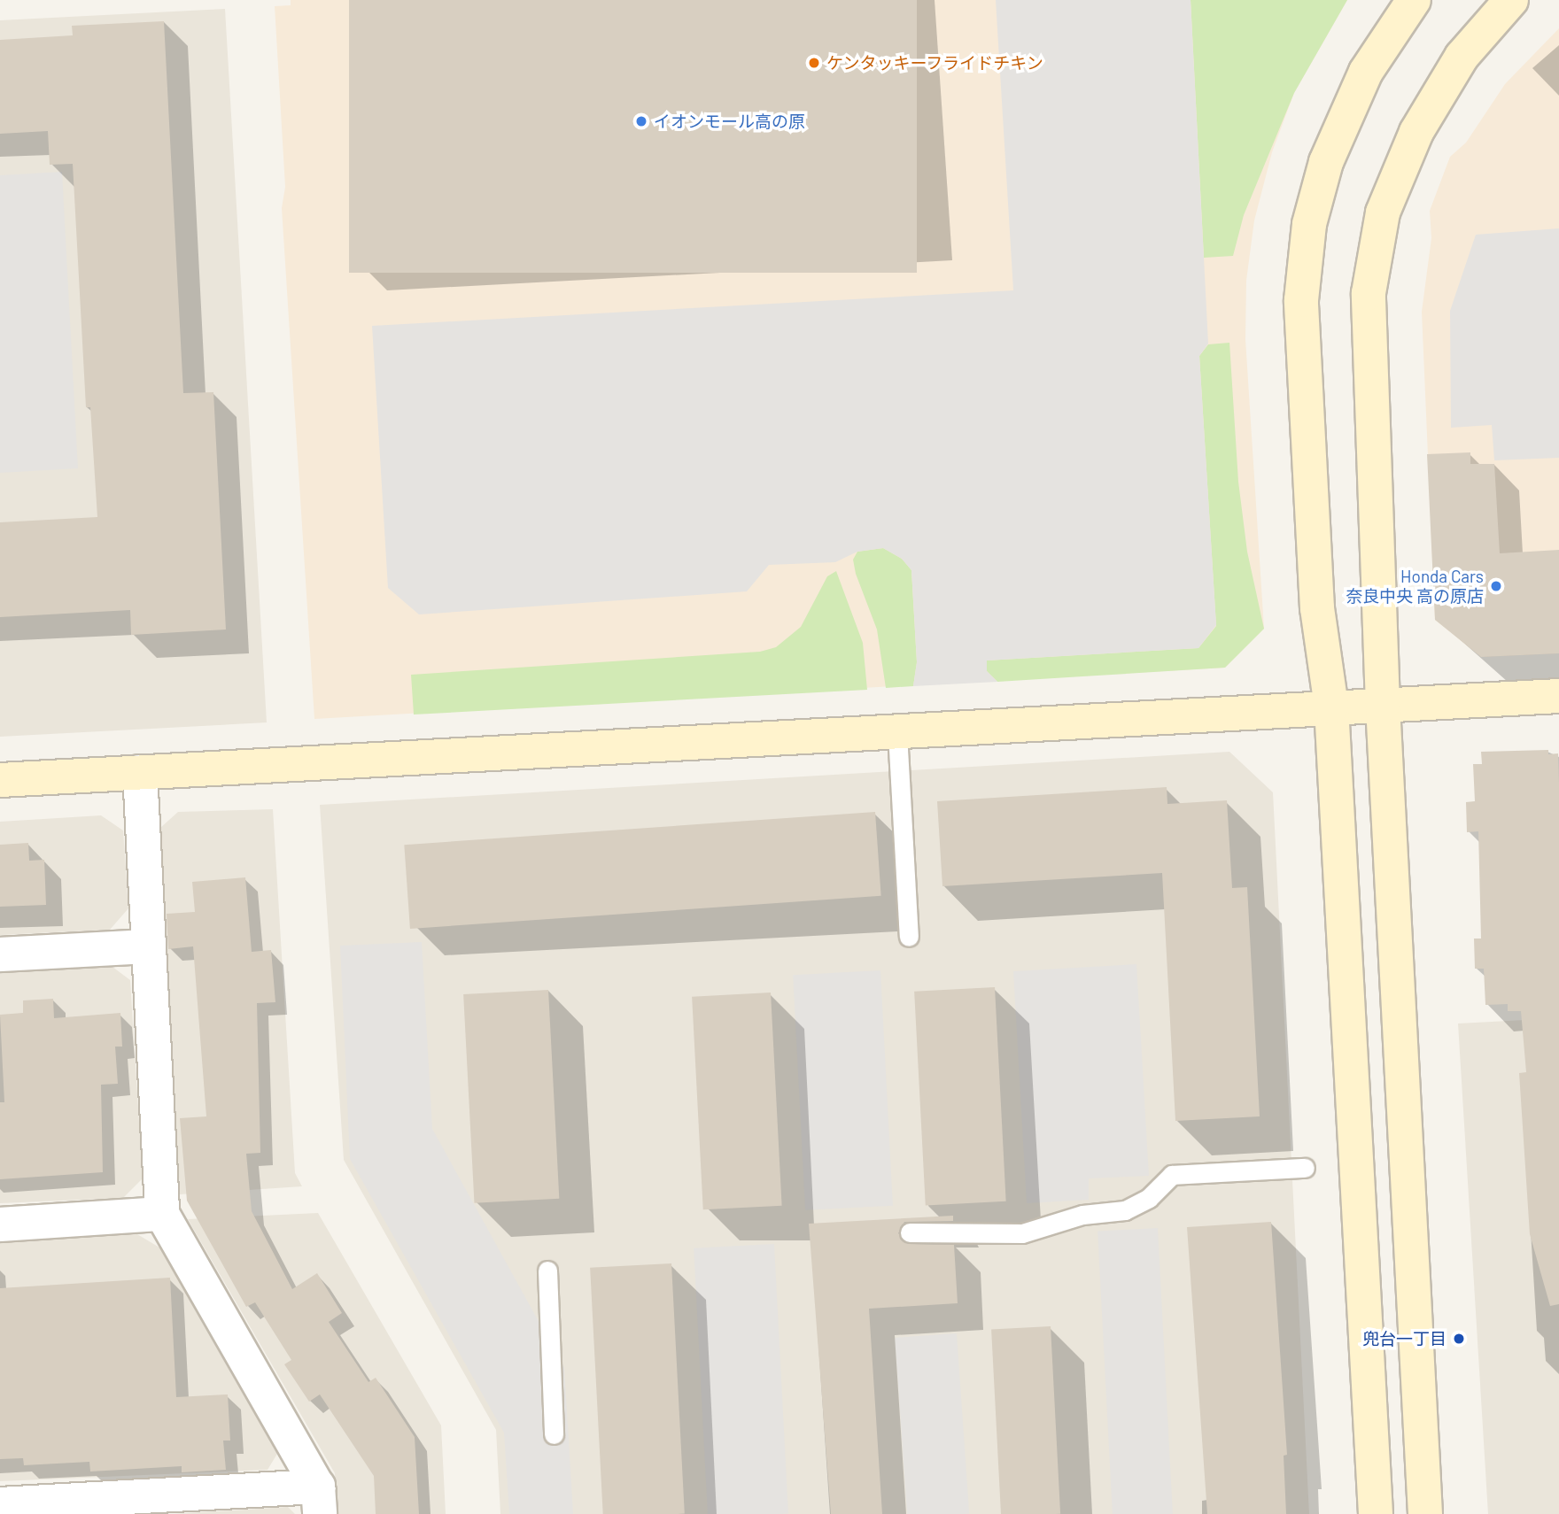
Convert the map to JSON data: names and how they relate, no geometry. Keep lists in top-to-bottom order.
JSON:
{
  "places": [
    "ケンタッキーフライドチキン",
    "イオンモール高の原",
    "Honda Cars 奈良中央 高の原店",
    "兜台一丁目"
  ]
}
